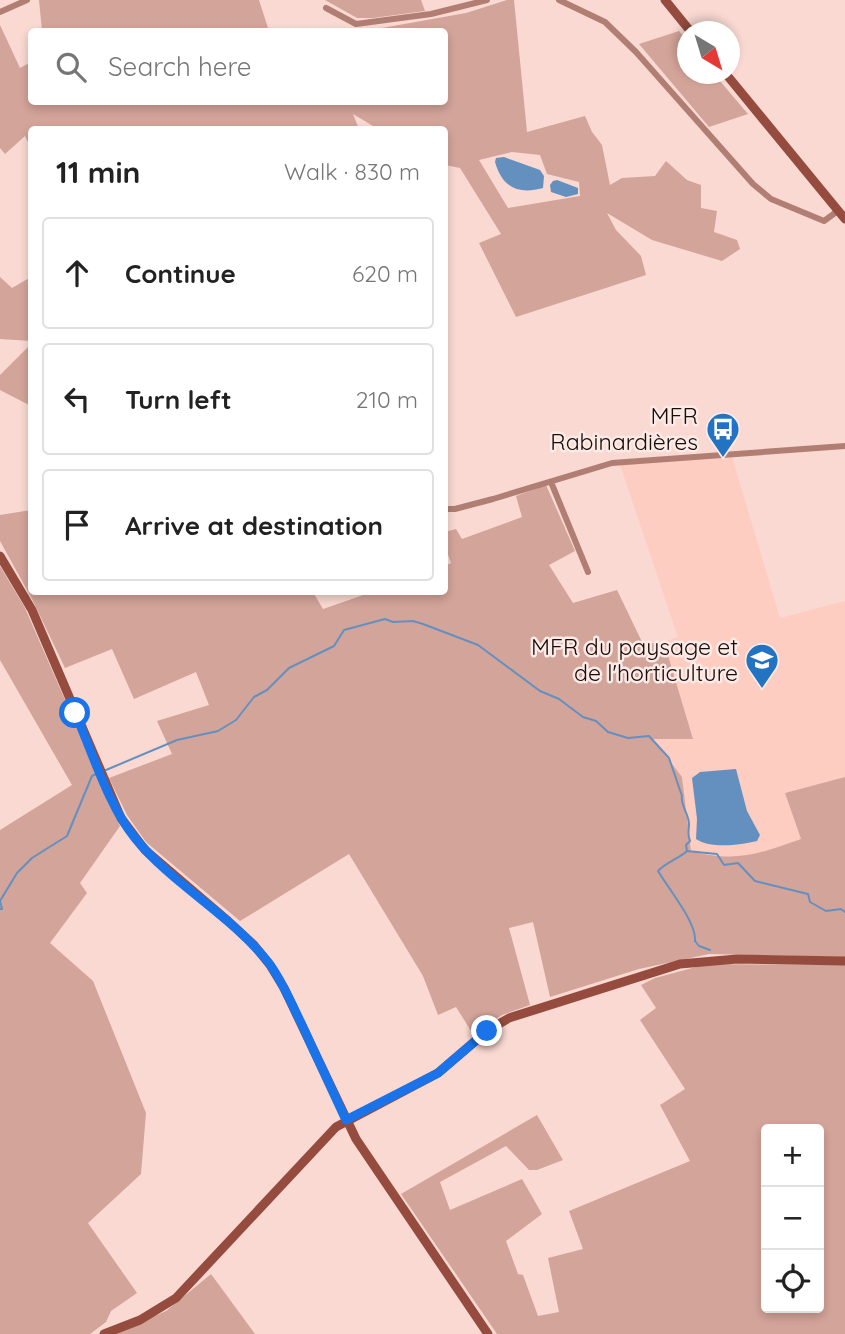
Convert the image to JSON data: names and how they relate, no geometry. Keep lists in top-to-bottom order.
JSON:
{
  "places": {
    "bus stop": ["MFR Rabinardières"],
    "school or university": ["MFR du paysage et de l'horticulture"]
  },
  "north": "bottom right",
  "page": {
    "search": "Search here",
    "heading": ["11 min", "Walk · 830 m"],
    "list": [
      ["Continue", "620 m"],
      ["Turn left", "210 m"],
      "Arrive at destination"
    ],
    "map_buttons": ["+", "−"]
  }
}
